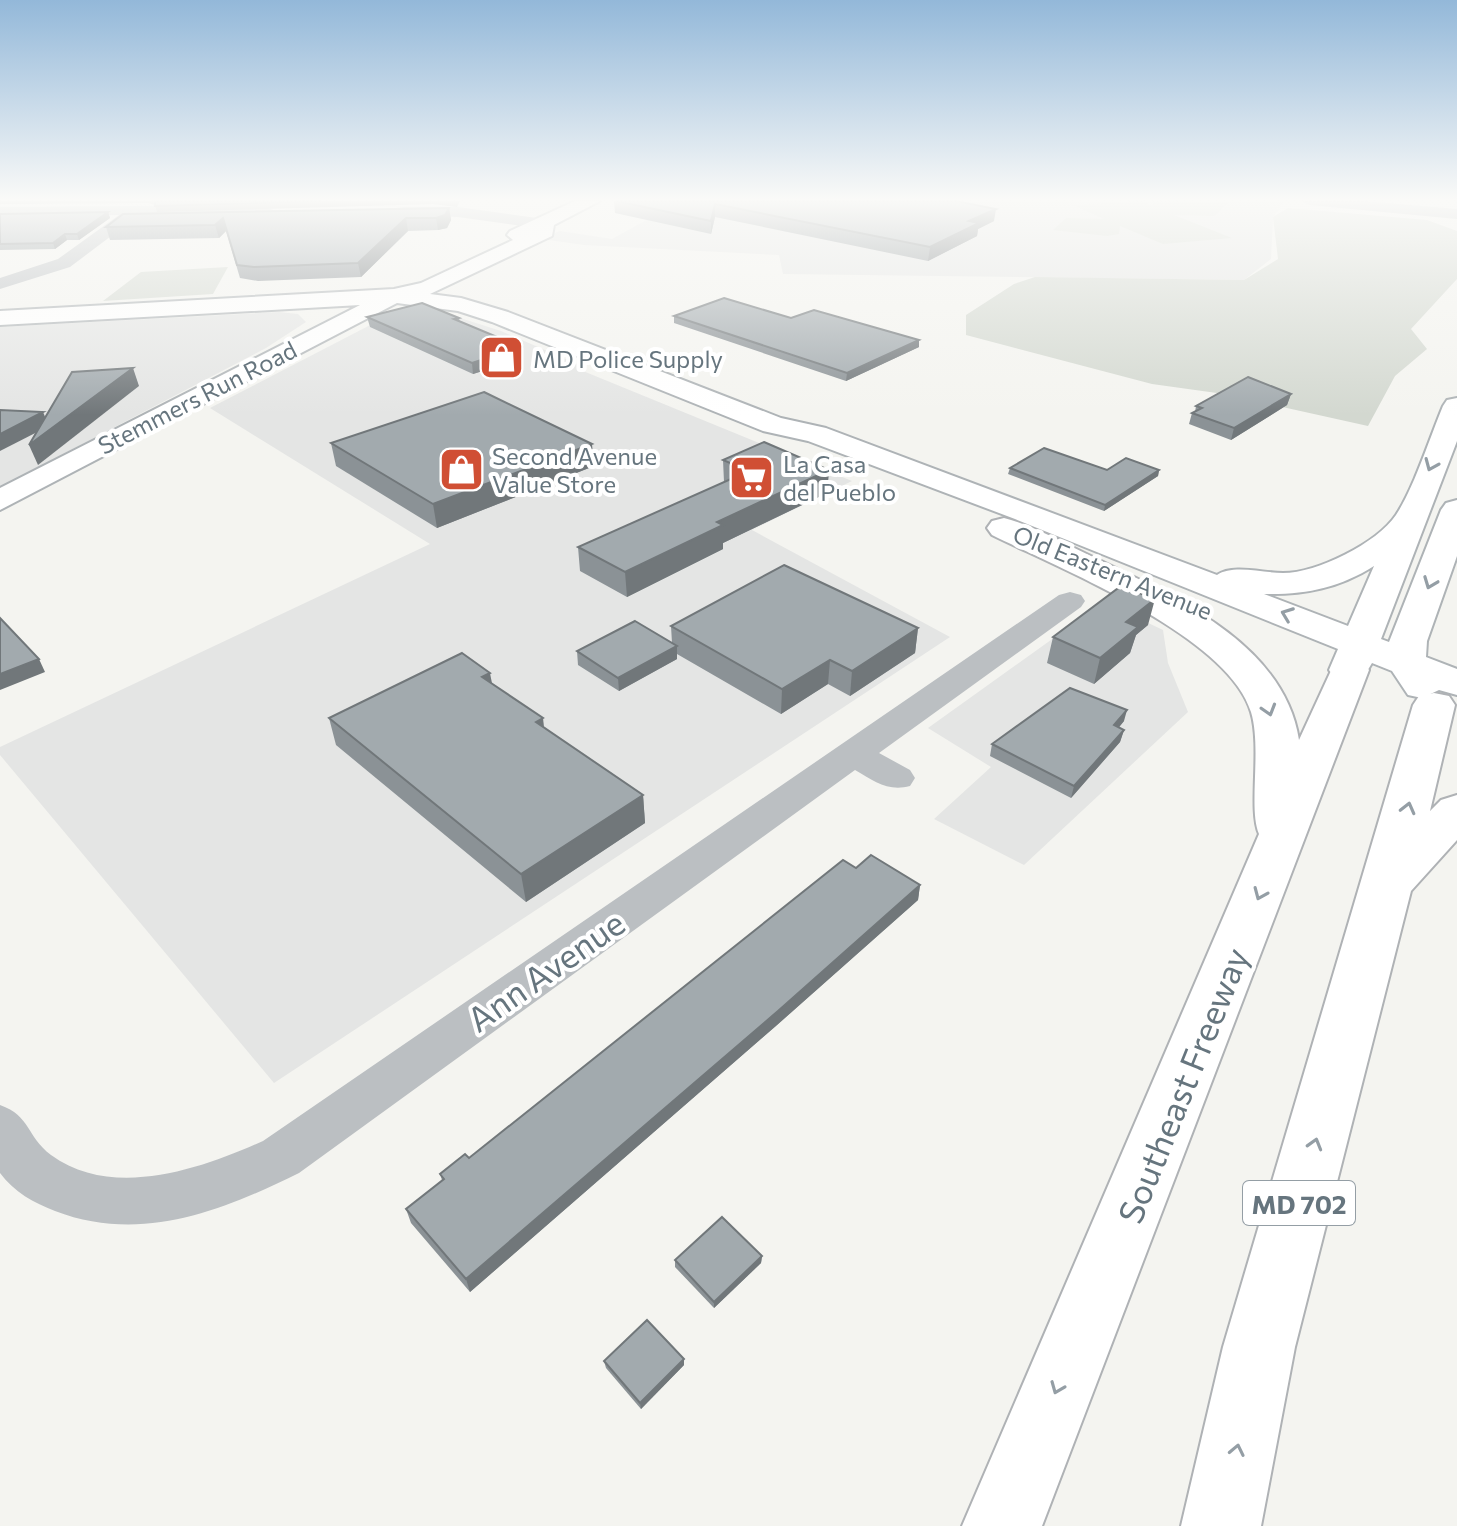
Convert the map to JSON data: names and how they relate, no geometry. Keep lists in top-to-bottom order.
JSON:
{
  "streets": {
    "main road": [
      "Stemmers Run Road",
      "Old Eastern Avenue",
      "Southeast Freeway",
      "MD 702"
    ],
    "street": ["Ann Avenue"]
  },
  "crossings": [
    ["Stemmers Run Road", "Old Eastern Avenue"],
    ["Old Eastern Avenue", "Southeast Freeway"],
    ["Old Eastern Avenue", "MD 702"]
  ],
  "places": {
    "shop": ["MD Police Supply", "Second Avenue Value Store"],
    "supermarket": ["La Casa del Pueblo"]
  }
}
